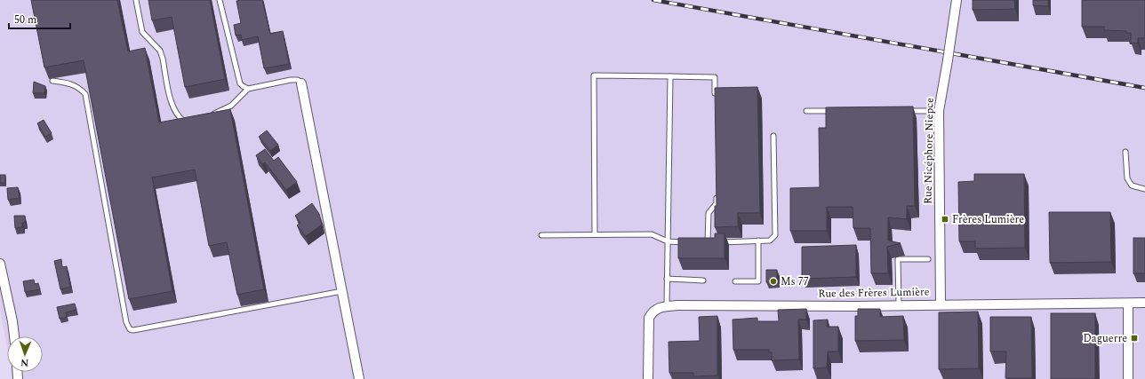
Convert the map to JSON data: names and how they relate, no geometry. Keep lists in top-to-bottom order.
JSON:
{
  "streets": {
    "street": ["Rue Nicéphore Niepce", "Rue des Frères Lumière"]
  },
  "crossings": [
    ["Rue Nicéphore Niepce", "Rue des Frères Lumière"]
  ],
  "places": {
    "transit": ["Frères Lumière", "Daguerre"],
    "other": ["Ms 77"]
  },
  "scale_bar": "50 m",
  "north": "bottom"
}
